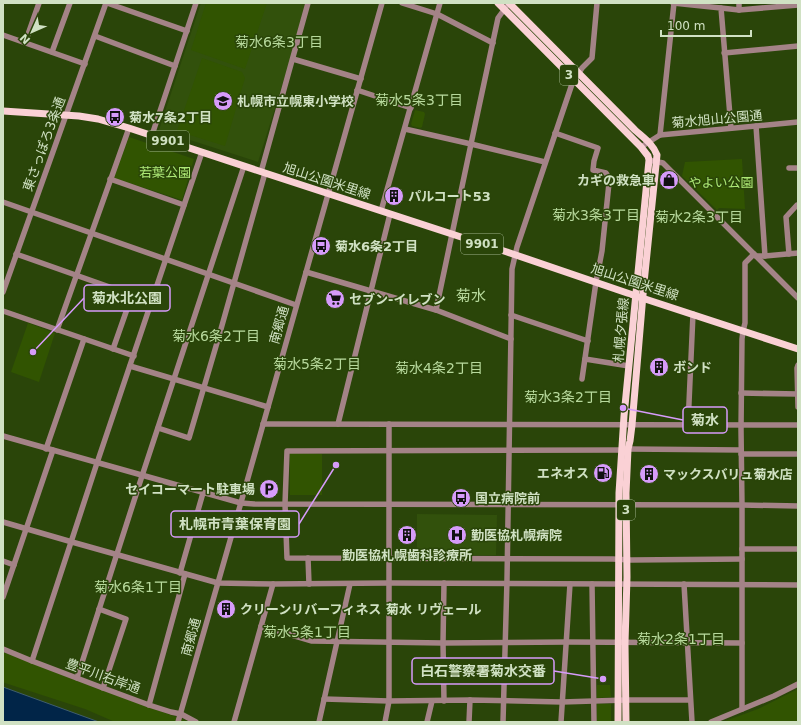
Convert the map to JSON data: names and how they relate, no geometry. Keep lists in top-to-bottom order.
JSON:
{
  "streets": {
    "main road": [
      "3",
      "9901",
      "旭山公園米里線",
      "札幌夕張線"
    ],
    "street": [
      "菊水旭山公園通",
      "東さっぽろ3条通",
      "南郷通",
      "豊平川右岸通"
    ]
  },
  "crossings": [
    ["3", "菊水旭山公園通"],
    ["3", "札幌夕張線"],
    ["菊水旭山公園通", "札幌夕張線"],
    ["東さっぽろ3条通", "旭山公園米里線"],
    ["旭山公園米里線", "南郷通"],
    ["旭山公園米里線", "札幌夕張線"],
    ["南郷通", "豊平川右岸通"]
  ],
  "districts": [
    "菊水6条3丁目",
    "菊水5条3丁目",
    "菊水3条3丁目",
    "菊水2条3丁目",
    "菊水",
    "菊水6条2丁目",
    "菊水5条2丁目",
    "菊水4条2丁目",
    "菊水3条2丁目",
    "菊水6条1丁目",
    "菊水5条1丁目",
    "菊水2条1丁目"
  ],
  "parks": ["若葉公園", "やよい公園"],
  "places": {
    "school or university": ["札幌市立幌東小学校"],
    "bus stop": ["菊水7条2丁目", "菊水6条2丁目", "国立病院前"],
    "shop": ["カギの救急車"],
    "building": [
      "パルコート53",
      "ボンド",
      "マックスバリュ菊水店",
      "勤医協札幌歯科診療所",
      "クリーンリバーフィネス 菊水 リヴェール"
    ],
    "supermarket": ["セブン-イレブン"],
    "other": [
      "菊水北公園",
      "菊水",
      "札幌市青葉保育園",
      "白石警察署菊水交番"
    ],
    "fuel station": ["エネオス"],
    "parking": ["セイコーマート駐車場"],
    "hospital": ["勤医協札幌病院"]
  },
  "scale_bar": "100 m",
  "north": "bottom left"
}
